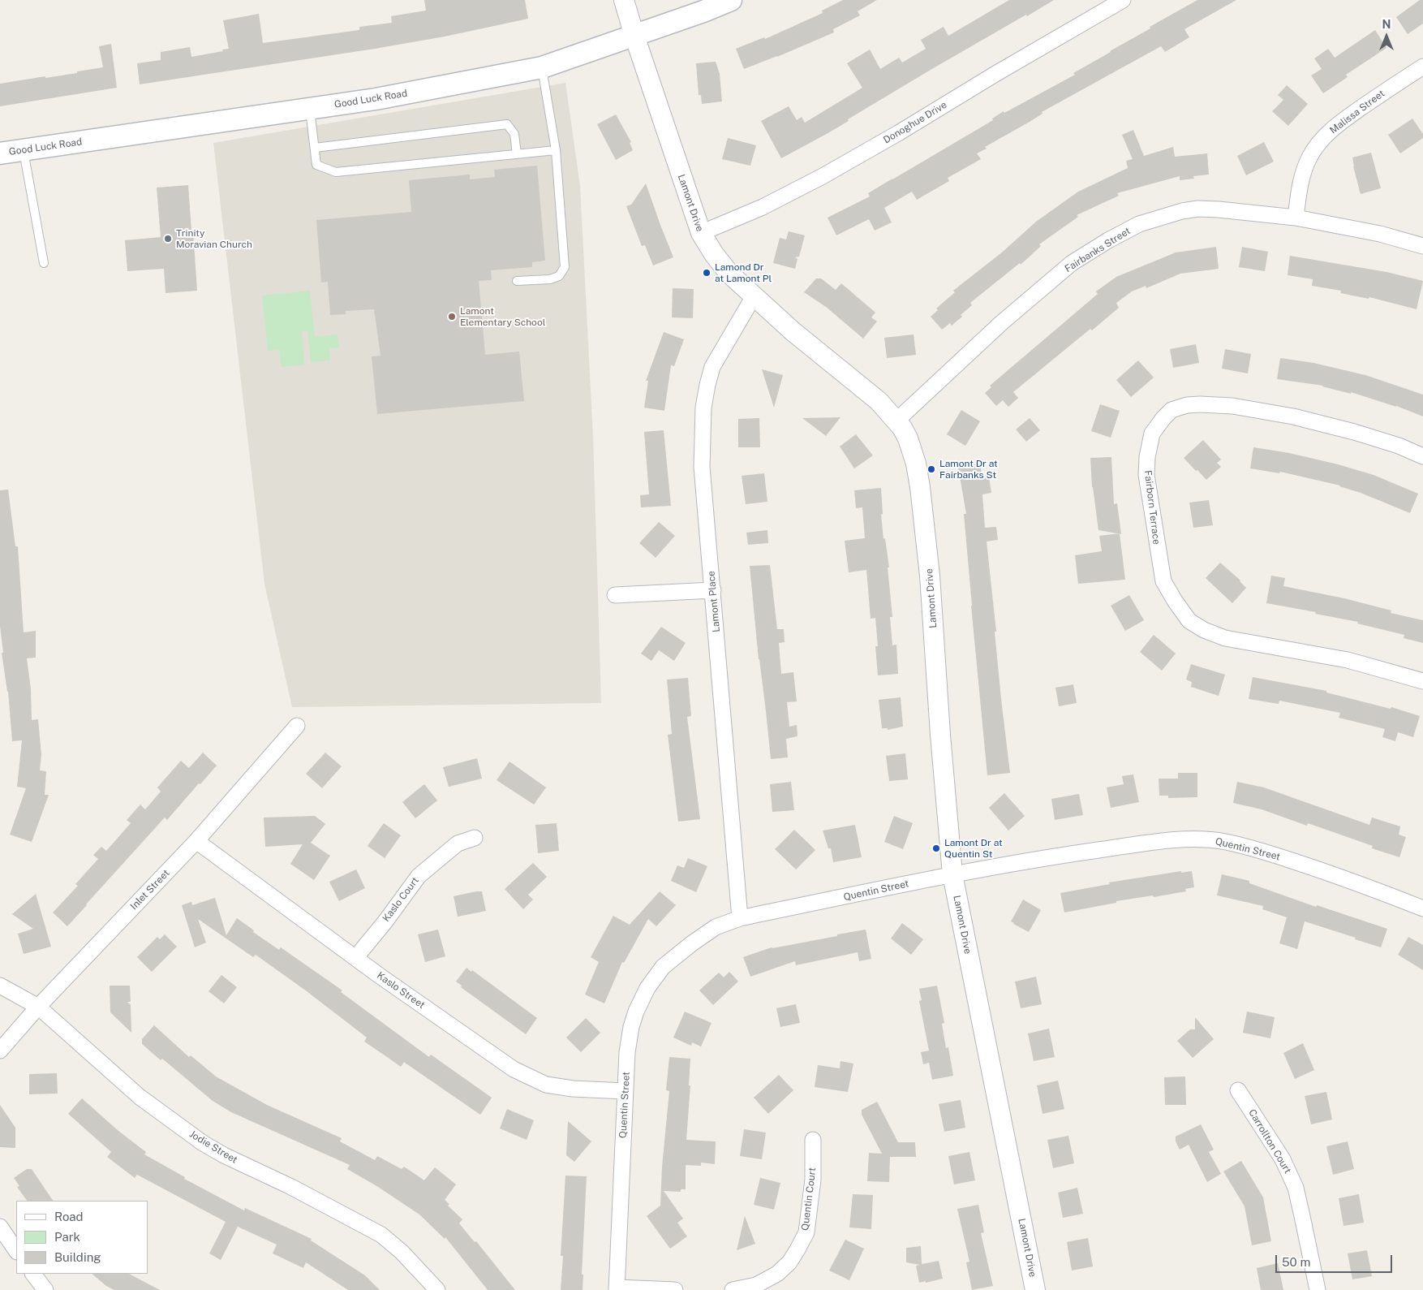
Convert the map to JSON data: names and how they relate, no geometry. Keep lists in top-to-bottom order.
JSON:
{
  "streets": {
    "main road": ["Good Luck Road"],
    "street": [
      "Malissa Street",
      "Donoghue Drive",
      "Lamont Drive",
      "Fairbanks Street",
      "Fairborn Terrace",
      "Lamont Place",
      "Quentin Street",
      "Inlet Street",
      "Kaslo Court",
      "Kaslo Street",
      "Carrollton Court",
      "Jodie Street",
      "Quentin Court"
    ]
  },
  "crossings": [
    ["Good Luck Road", "Lamont Drive"],
    ["Malissa Street", "Fairbanks Street"],
    ["Donoghue Drive", "Lamont Drive"],
    ["Lamont Drive", "Fairbanks Street"],
    ["Lamont Drive", "Lamont Place"],
    ["Lamont Drive", "Quentin Street"],
    ["Lamont Place", "Quentin Street"],
    ["Quentin Street", "Kaslo Street"],
    ["Inlet Street", "Kaslo Street"],
    ["Inlet Street", "Jodie Street"],
    ["Kaslo Court", "Kaslo Street"]
  ],
  "places": [
    "Trinity Moravian Church",
    "Lamond Dr at Lamont Pl",
    "Lamont Elementary School",
    "Lamont Dr at Fairbanks St",
    "Lamont Dr at Quentin St"
  ],
  "legend": ["Road", "Park", "Building"],
  "scale_bar": "50 m",
  "north": "top"
}
